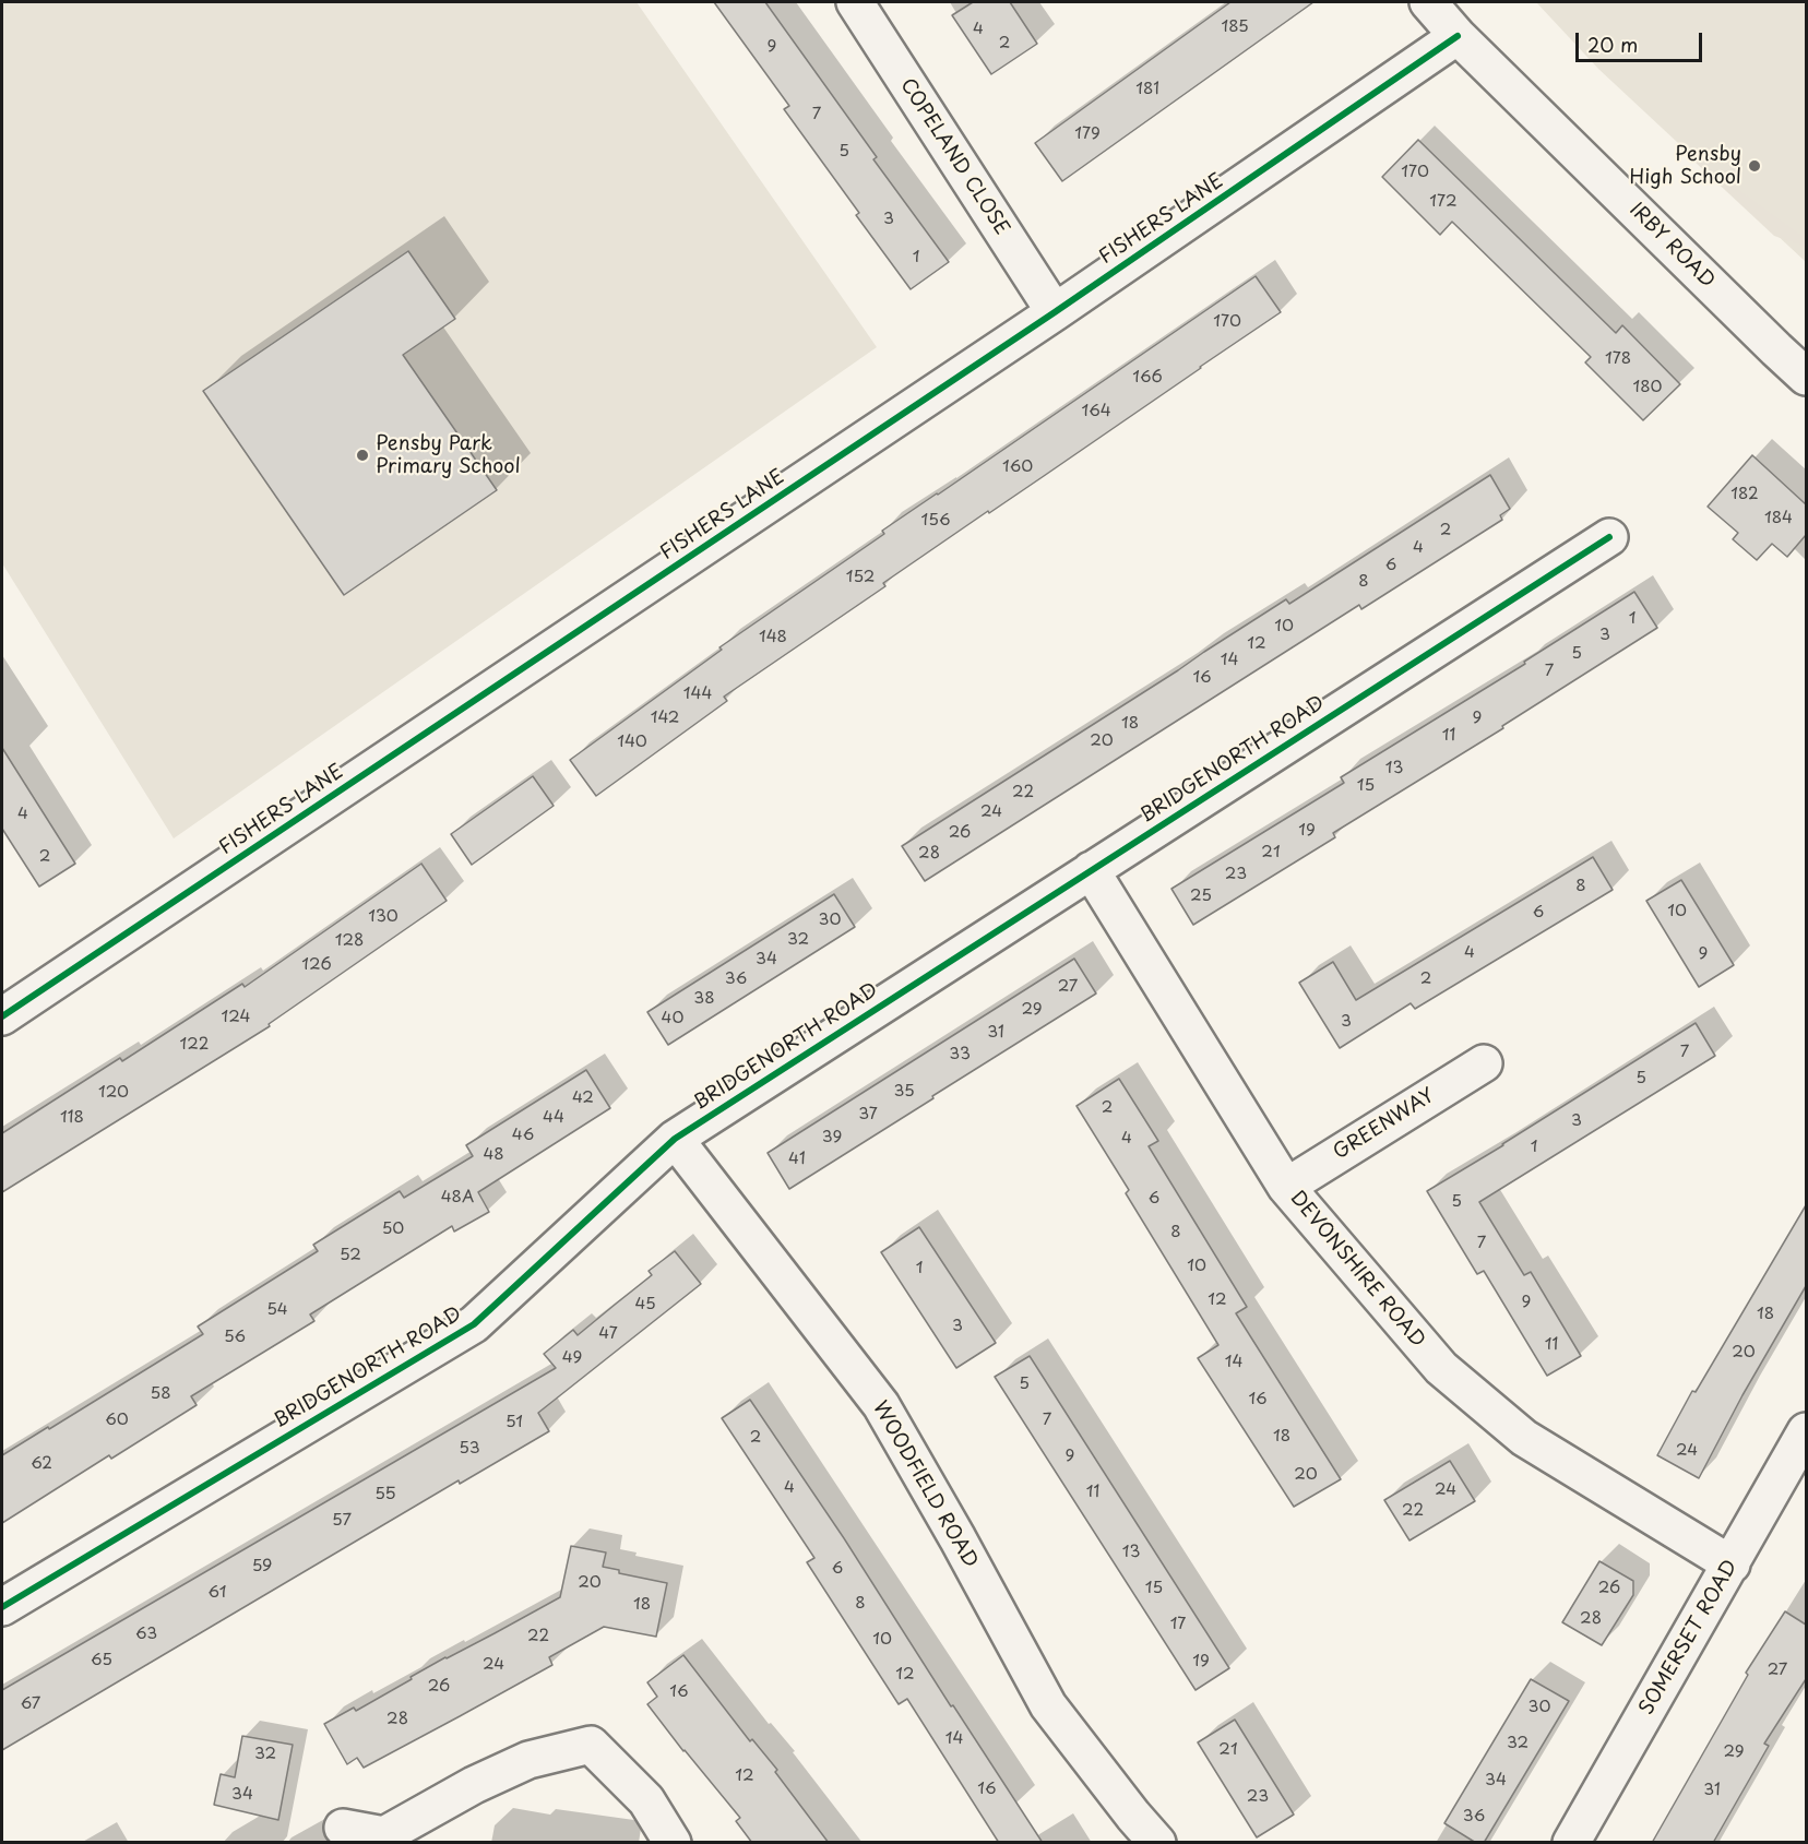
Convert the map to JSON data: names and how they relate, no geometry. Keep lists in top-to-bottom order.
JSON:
{
  "streets": {
    "street": [
      "COPELAND CLOSE",
      "FISHERS LANE",
      "IRBY ROAD",
      "BRIDGENORTH ROAD",
      "GREENWAY",
      "DEVONSHIRE ROAD",
      "WOODFIELD ROAD",
      "SOMERSET ROAD"
    ]
  },
  "crossings": [
    ["COPELAND CLOSE", "FISHERS LANE"],
    ["FISHERS LANE", "IRBY ROAD"],
    ["BRIDGENORTH ROAD", "DEVONSHIRE ROAD"],
    ["BRIDGENORTH ROAD", "WOODFIELD ROAD"],
    ["GREENWAY", "DEVONSHIRE ROAD"],
    ["DEVONSHIRE ROAD", "SOMERSET ROAD"]
  ],
  "places": ["Pensby High School", "Pensby Park Primary School"],
  "house_numbers": [
    "185",
    "4",
    "2",
    "9",
    "181",
    "7",
    "179",
    "5",
    "170",
    "172",
    "3",
    "1",
    "170",
    "178",
    "166",
    "180",
    "164",
    "160",
    "182",
    "184",
    "156",
    "2",
    "4",
    "6",
    "152",
    "8",
    "1",
    "10",
    "3",
    "148",
    "12",
    "5",
    "14",
    "7",
    "16",
    "144",
    "142",
    "9",
    "18",
    "11",
    "20",
    "140",
    "13",
    "15",
    "22",
    "24",
    "4",
    "19",
    "26",
    "21",
    "28",
    "2",
    "23",
    "8",
    "25",
    "10",
    "6",
    "130",
    "30",
    "32",
    "128",
    "4",
    "9",
    "34",
    "126",
    "36",
    "2",
    "27",
    "38",
    "29",
    "124",
    "40",
    "3",
    "31",
    "122",
    "7",
    "33",
    "5",
    "35",
    "120",
    "42",
    "2",
    "37",
    "118",
    "44",
    "3",
    "46",
    "39",
    "4",
    "1",
    "48",
    "41",
    "48A",
    "6",
    "5",
    "50",
    "8",
    "7",
    "52",
    "10",
    "1",
    "12",
    "9",
    "45",
    "54",
    "18",
    "3",
    "47",
    "56",
    "11",
    "20",
    "49",
    "14",
    "5",
    "58",
    "16",
    "60",
    "7",
    "51",
    "18",
    "2",
    "53",
    "24",
    "9",
    "62",
    "20",
    "4",
    "24",
    "11",
    "55",
    "22",
    "57",
    "13",
    "59",
    "6",
    "20",
    "15",
    "26",
    "61",
    "8",
    "18",
    "28",
    "17",
    "63",
    "22",
    "10",
    "65",
    "19",
    "24",
    "27",
    "12",
    "26",
    "16",
    "67",
    "30",
    "28",
    "14",
    "32",
    "21",
    "29",
    "32",
    "12",
    "34",
    "16",
    "31",
    "34",
    "23",
    "36"
  ],
  "scale_bar": "20 m"
}
